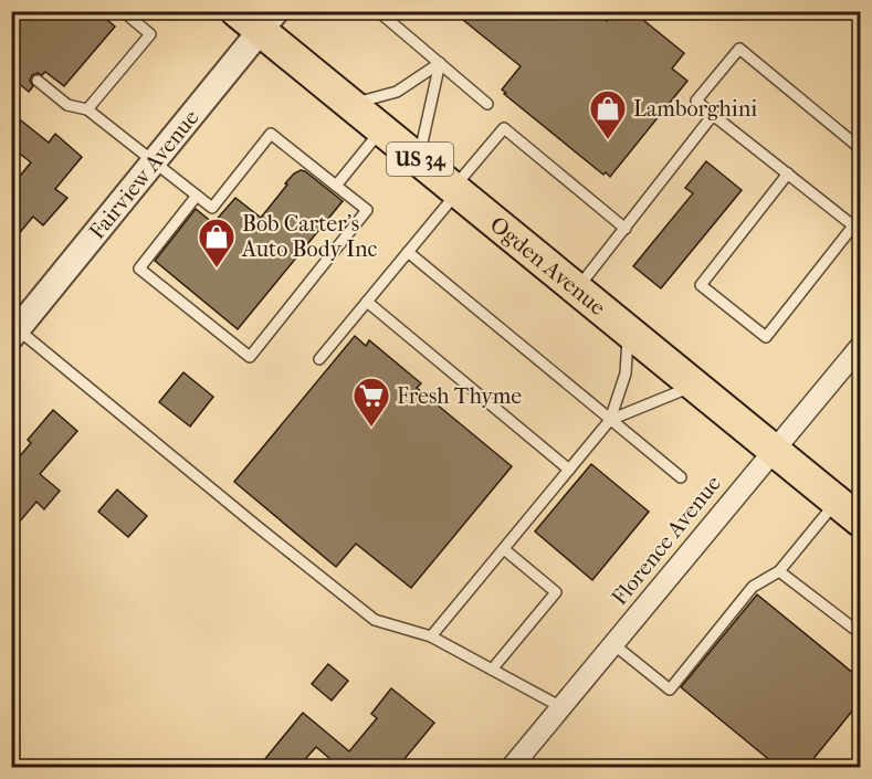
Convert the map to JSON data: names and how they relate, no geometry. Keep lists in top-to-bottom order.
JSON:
{
  "streets": {
    "main road": ["US 34", "Ogden Avenue"],
    "street": ["Fairview Avenue", "Florence Avenue"]
  },
  "crossings": [
    ["Fairview Avenue", "Ogden Avenue"],
    ["Ogden Avenue", "Florence Avenue"]
  ],
  "places": {
    "shop": ["Lamborghini", "Bob Carter's Auto Body Inc"],
    "supermarket": ["Fresh Thyme"]
  }
}
